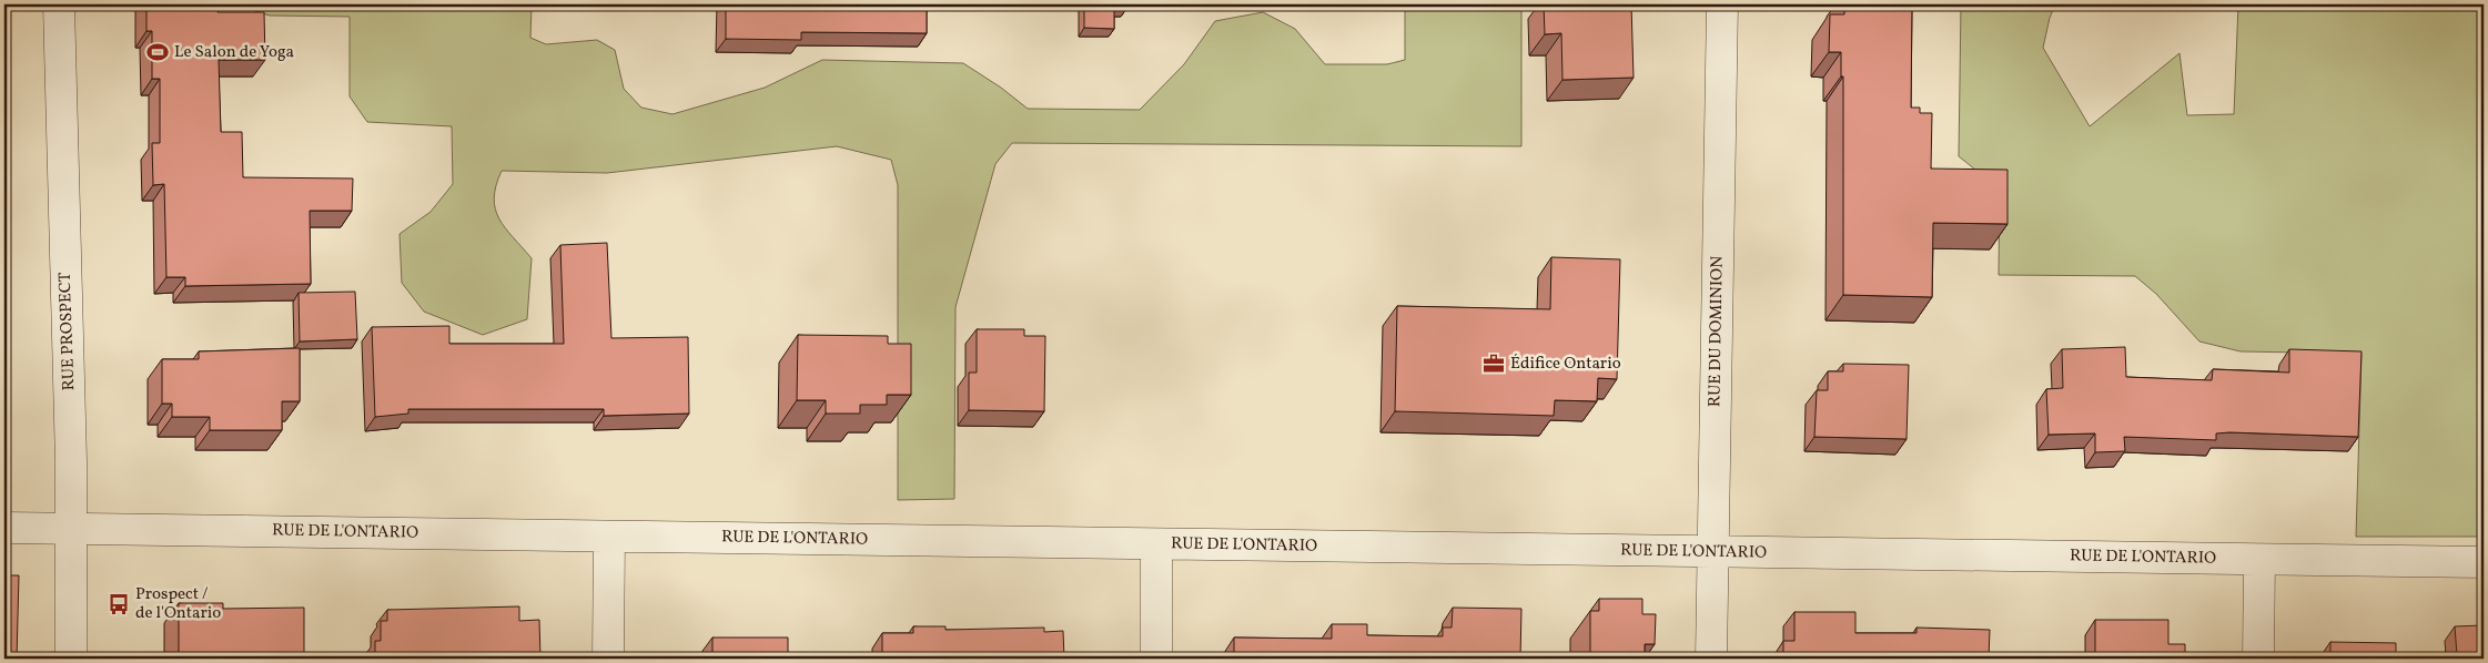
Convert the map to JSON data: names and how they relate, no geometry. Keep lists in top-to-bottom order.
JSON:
{
  "streets": {
    "street": ["RUE PROSPECT", "RUE DU DOMINION", "RUE DE L'ONTARIO"]
  },
  "crossings": [
    ["RUE PROSPECT", "RUE DE L'ONTARIO"],
    ["RUE DU DOMINION", "RUE DE L'ONTARIO"]
  ],
  "places": {
    "sports": ["Le Salon de Yoga"],
    "office": ["Édifice Ontario"],
    "bus stop": ["Prospect / de l'Ontario"]
  }
}
